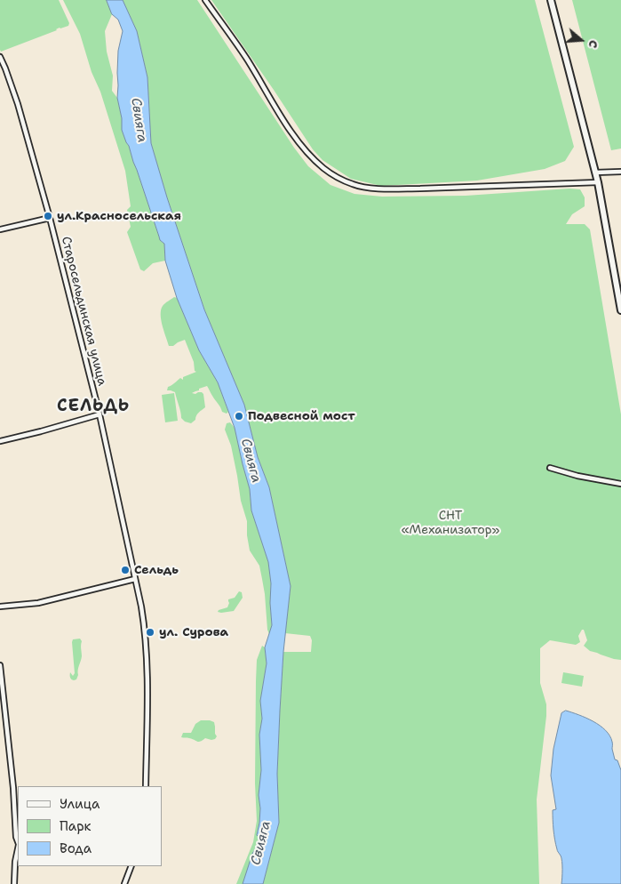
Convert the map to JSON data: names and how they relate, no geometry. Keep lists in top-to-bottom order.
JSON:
{
  "streets": {
    "street": ["Старосельдинская улица"]
  },
  "districts": ["СЕЛЬДЬ"],
  "water": ["Свияга"],
  "parks": ["СНТ «Механизатор»"],
  "places": [
    "ул.Красносельская",
    "Подвесной мост",
    "Сельдь",
    "ул. Сурова"
  ],
  "legend": ["Улица", "Парк", "Вода"],
  "north": "right"
}
